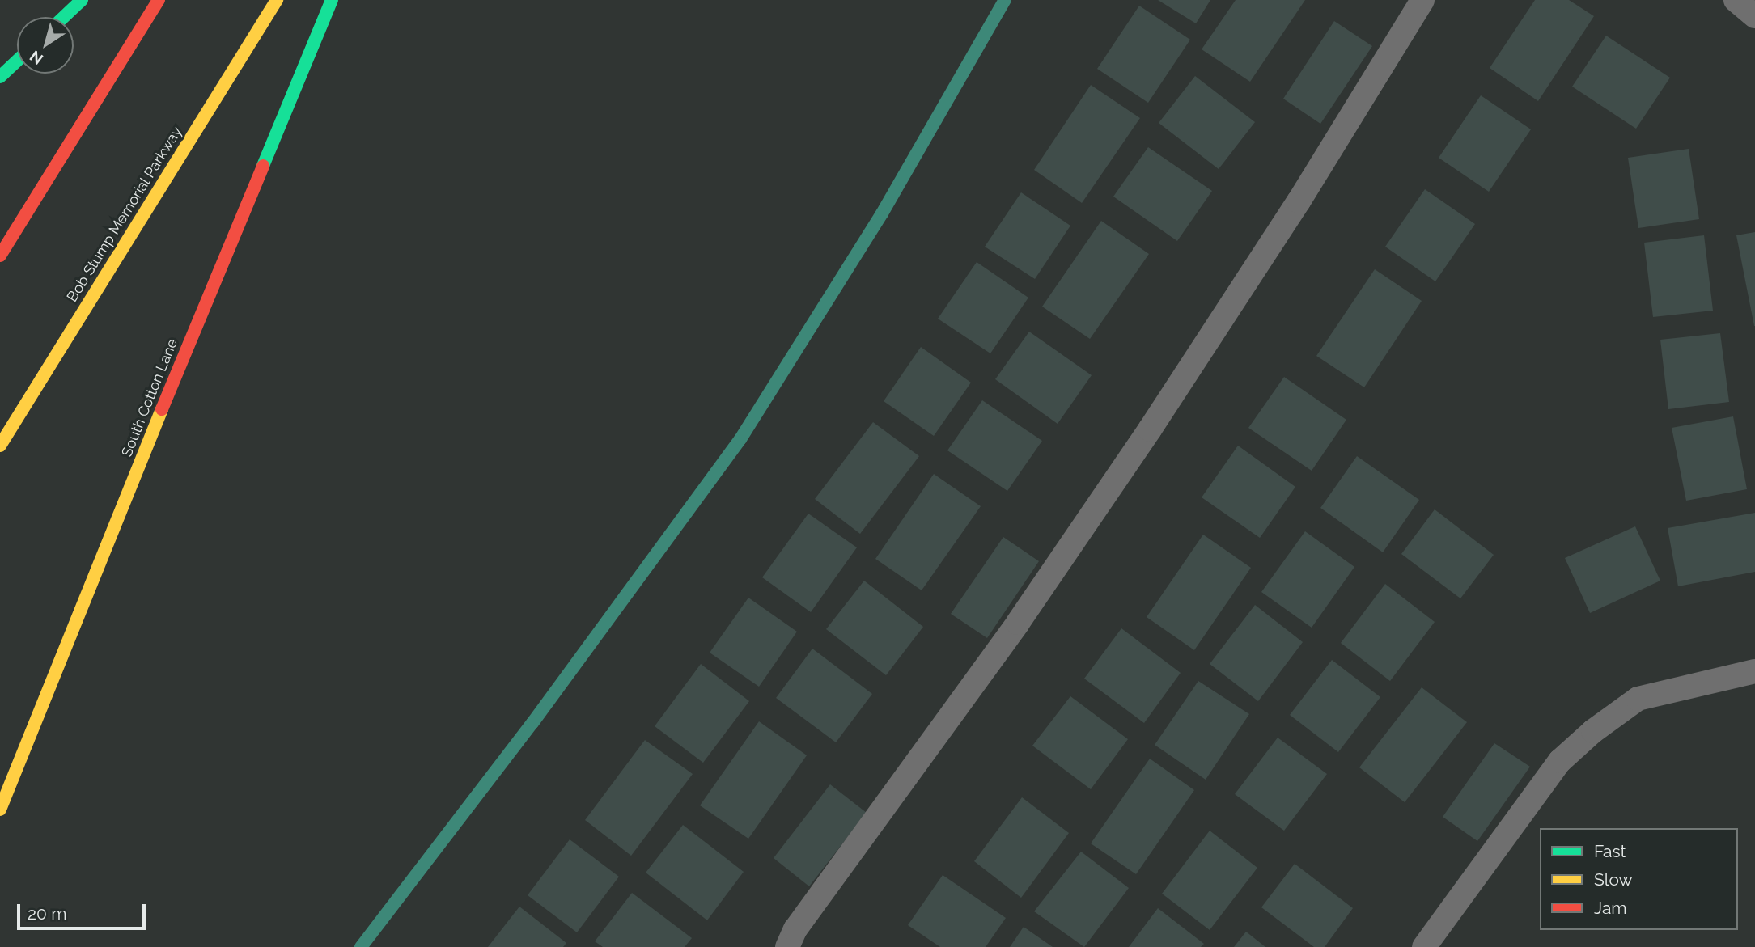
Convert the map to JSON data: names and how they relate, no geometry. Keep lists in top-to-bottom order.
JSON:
{
  "streets": {
    "main road": ["Bob Stump Memorial Parkway", "South Cotton Lane"]
  },
  "legend": ["Fast", "Slow", "Jam"],
  "scale_bar": "20 m",
  "north": "bottom left"
}
